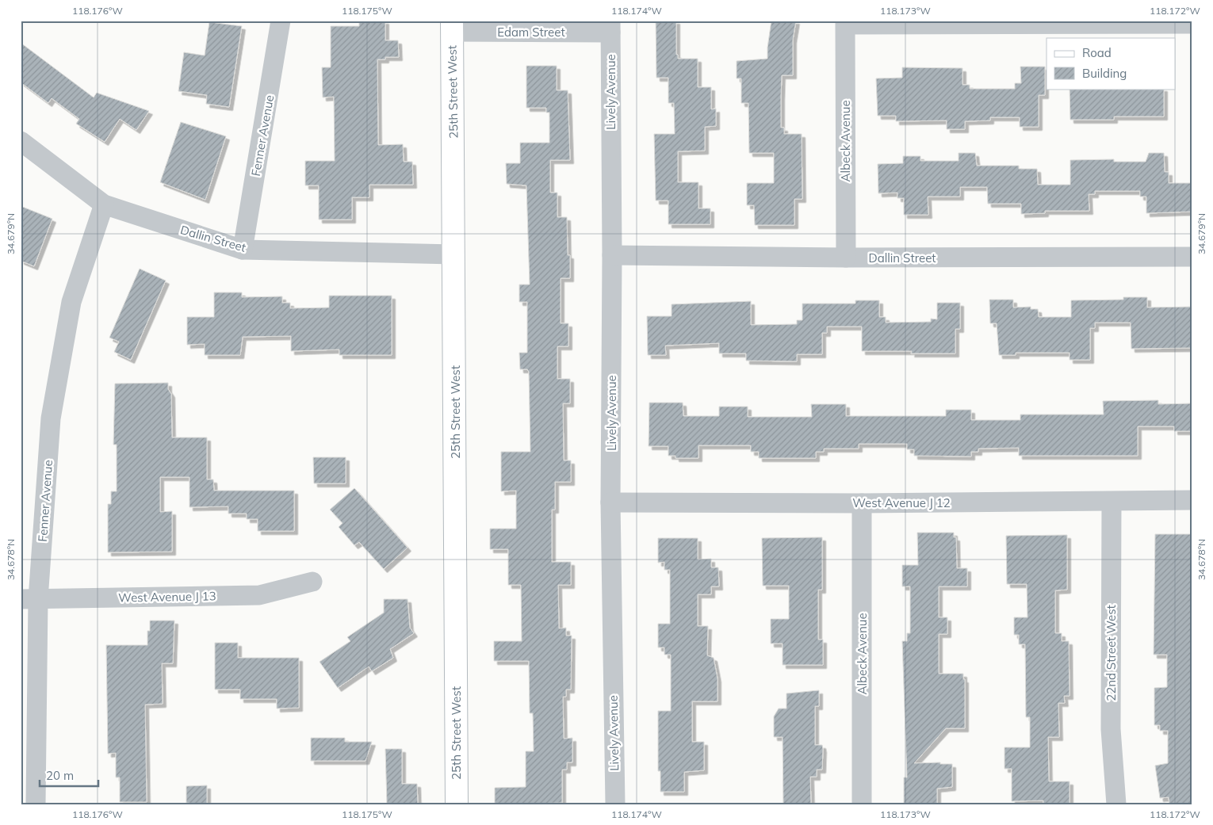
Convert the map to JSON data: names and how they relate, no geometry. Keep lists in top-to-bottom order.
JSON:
{
  "streets": {
    "street": [
      "Edam Street",
      "25th Street West",
      "Lively Avenue",
      "Fenner Avenue",
      "Albeck Avenue",
      "Dallin Street",
      "West Avenue J 12",
      "West Avenue J 13",
      "22nd Street West"
    ]
  },
  "crossings": [
    ["Edam Street", "25th Street West"],
    ["Edam Street", "Lively Avenue"],
    ["25th Street West", "Dallin Street"],
    ["Lively Avenue", "Dallin Street"],
    ["Lively Avenue", "West Avenue J 12"],
    ["Fenner Avenue", "Dallin Street"],
    ["Fenner Avenue", "West Avenue J 13"],
    ["Albeck Avenue", "Dallin Street"],
    ["Albeck Avenue", "West Avenue J 12"],
    ["West Avenue J 12", "22nd Street West"]
  ],
  "legend": ["Road", "Building"],
  "scale_bar": "20 m",
  "coordinates": [
    "118.176°W",
    "118.175°W",
    "118.174°W",
    "118.173°W",
    "118.172°W",
    "34.679°N",
    "34.678°N"
  ]
}
